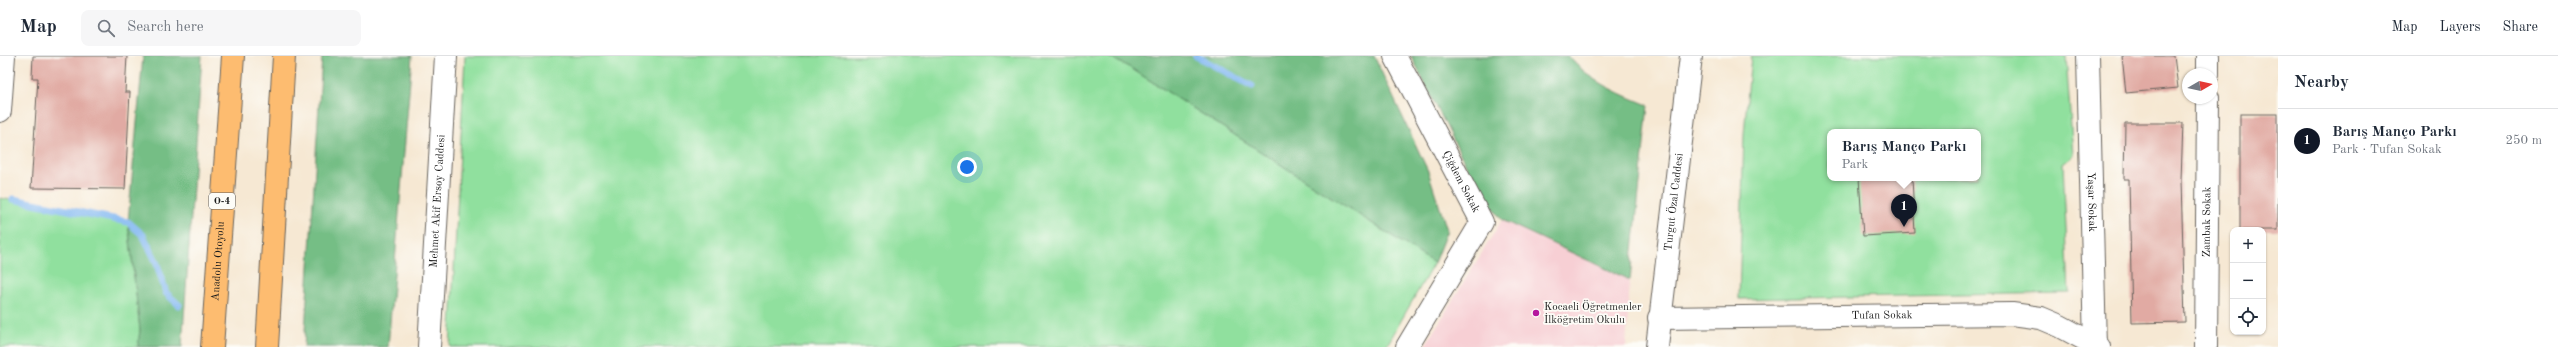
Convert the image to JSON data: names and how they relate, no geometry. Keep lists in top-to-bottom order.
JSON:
{
  "streets": {
    "highway": ["O-4", "Anadolu Otoyolu"],
    "street": [
      "Çiğdem Sokak",
      "Turgut Özal Caddesi",
      "Yaşar Sokak",
      "Mehmet Akif Ersoy Caddesi",
      "Zambak Sokak",
      "Tufan Sokak"
    ]
  },
  "crossings": [
    ["Turgut Özal Caddesi", "Tufan Sokak"],
    ["Yaşar Sokak", "Tufan Sokak"]
  ],
  "places": ["Kocaeli Öğretmenler İlköğretim Okulu"],
  "north": "right",
  "page": {
    "header": "Map",
    "search": "Search here",
    "nav": ["Map", "Layers", "Share"],
    "heading": "Nearby",
    "list": [
      {
        "mark": "1",
        "name": "Barış Manço Parkı",
        "note": "Park · Tufan Sokak",
        "value": "250 m"
      }
    ],
    "popup": ["Barış Manço Parkı", "Park"],
    "pins": "1",
    "map_buttons": ["+", "−"]
  }
}
